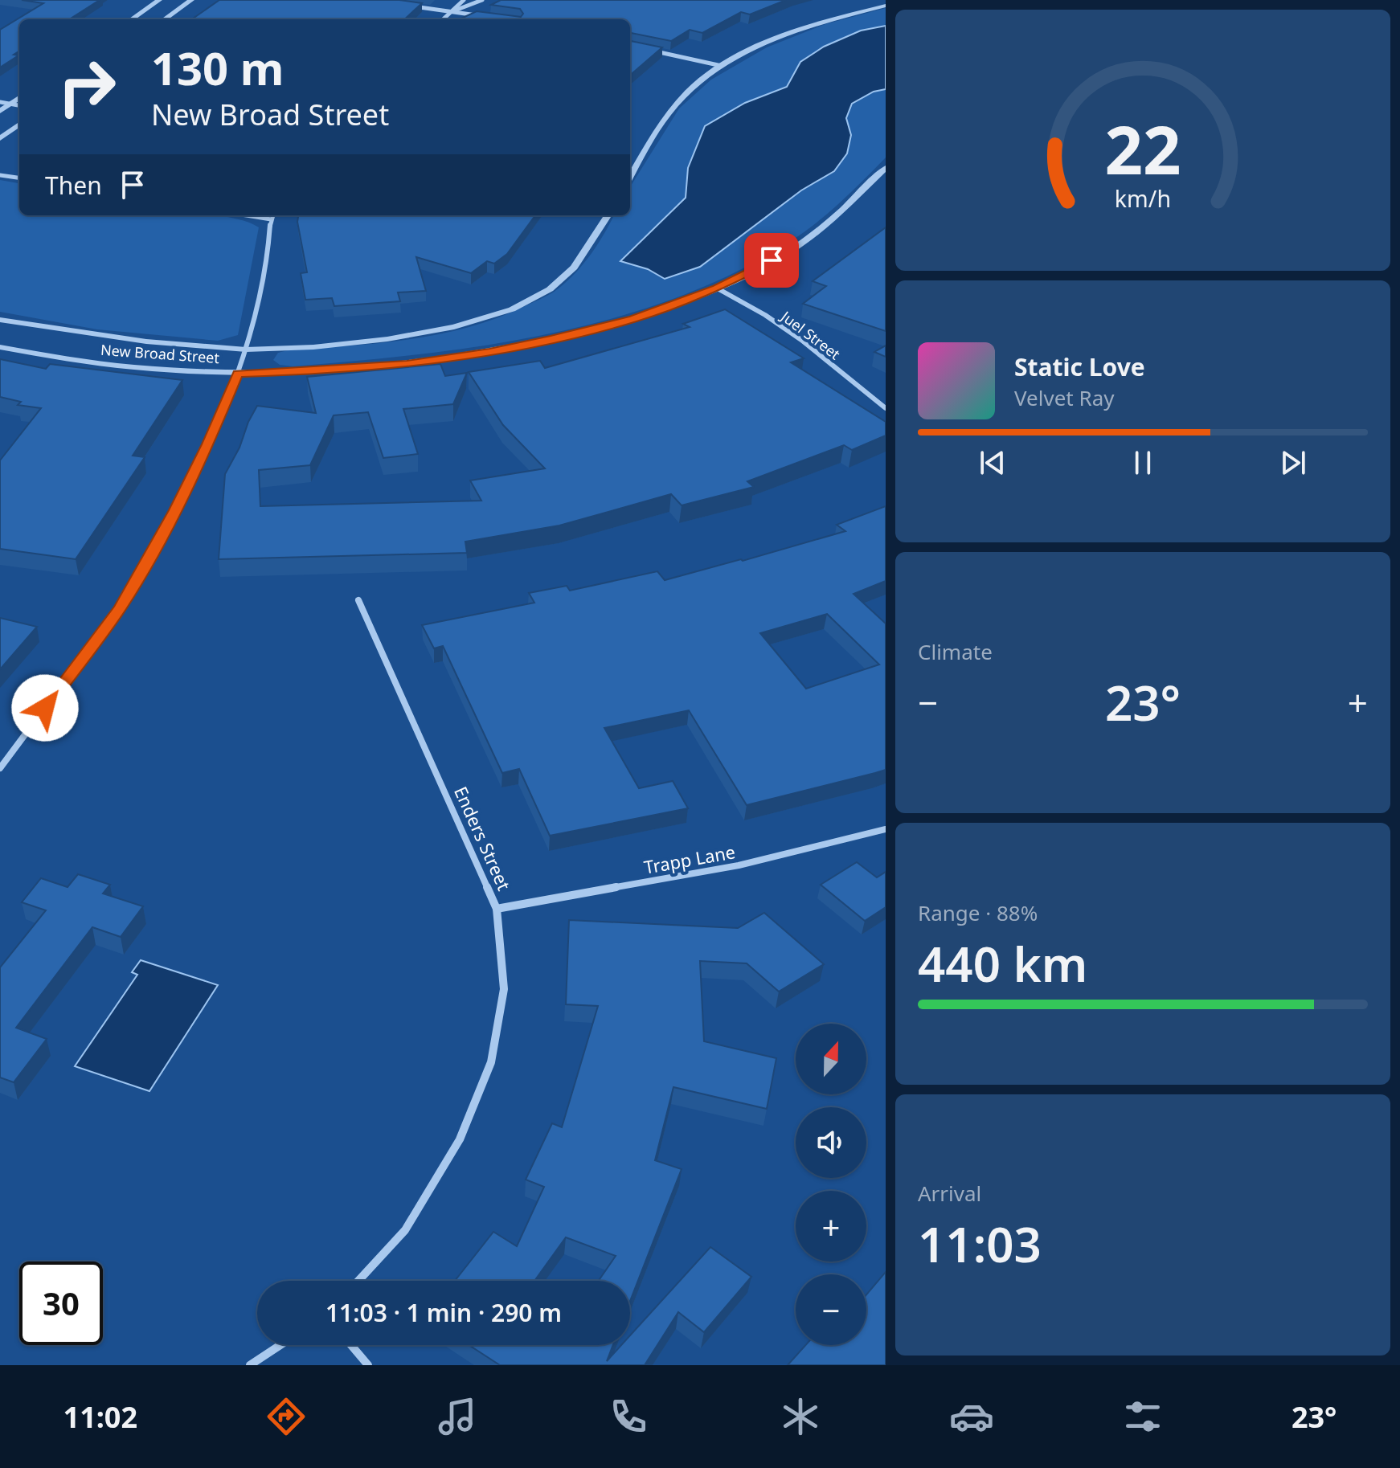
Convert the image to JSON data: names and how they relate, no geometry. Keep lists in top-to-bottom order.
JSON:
{
  "streets": {
    "street": [
      "Juel Street",
      "New Broad Street",
      "Enders Street",
      "Trapp Lane"
    ]
  },
  "crossings": [
    ["Juel Street", "New Broad Street"],
    ["Enders Street", "Trapp Lane"]
  ],
  "north": "top",
  "page": {
    "turn": ["130 m", "New Broad Street"],
    "then": "Then",
    "song": ["Static Love", "Velvet Ray"],
    "tile": [
      "Climate",
      ["Range · 88%", "440 km"],
      ["Arrival", "11:03"]
    ],
    "heat": ["−", "23°", "+"],
    "map_buttons": ["+", "−"],
    "limit": "30",
    "trip": "11:03 · 1 min · 290 m",
    "tabs": ["11:02", "23°"],
    "gauge": ["22", "km/h"]
  }
}
